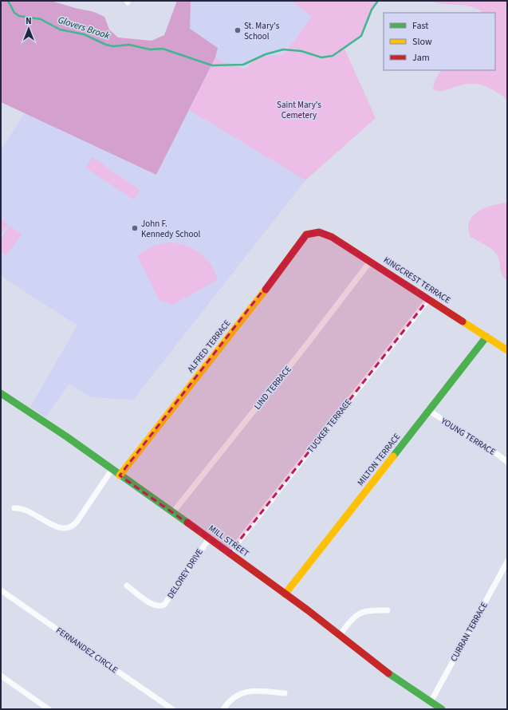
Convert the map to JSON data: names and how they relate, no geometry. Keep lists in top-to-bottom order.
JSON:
{
  "streets": {
    "street": [
      "KINGCREST TERRACE",
      "ALFRED TERRACE",
      "LIND TERRACE",
      "TUCKER TERRACE",
      "YOUNG TERRACE",
      "MILTON TERRACE",
      "MILL STREET",
      "DELOREY DRIVE",
      "CURRAN TERRACE",
      "FERNANDEZ CIRCLE"
    ]
  },
  "crossings": [
    ["KINGCREST TERRACE", "ALFRED TERRACE"],
    ["KINGCREST TERRACE", "LIND TERRACE"],
    ["KINGCREST TERRACE", "TUCKER TERRACE"],
    ["KINGCREST TERRACE", "MILTON TERRACE"],
    ["ALFRED TERRACE", "MILL STREET"],
    ["LIND TERRACE", "MILL STREET"],
    ["TUCKER TERRACE", "MILL STREET"],
    ["YOUNG TERRACE", "MILTON TERRACE"],
    ["MILTON TERRACE", "MILL STREET"],
    ["MILL STREET", "DELOREY DRIVE"],
    ["MILL STREET", "CURRAN TERRACE"]
  ],
  "water": ["Glovers Brook"],
  "parks": ["Saint Mary's Cemetery"],
  "places": ["St. Mary's School", "John F. Kennedy School"],
  "legend": ["Fast", "Slow", "Jam"],
  "north": "top"
}
